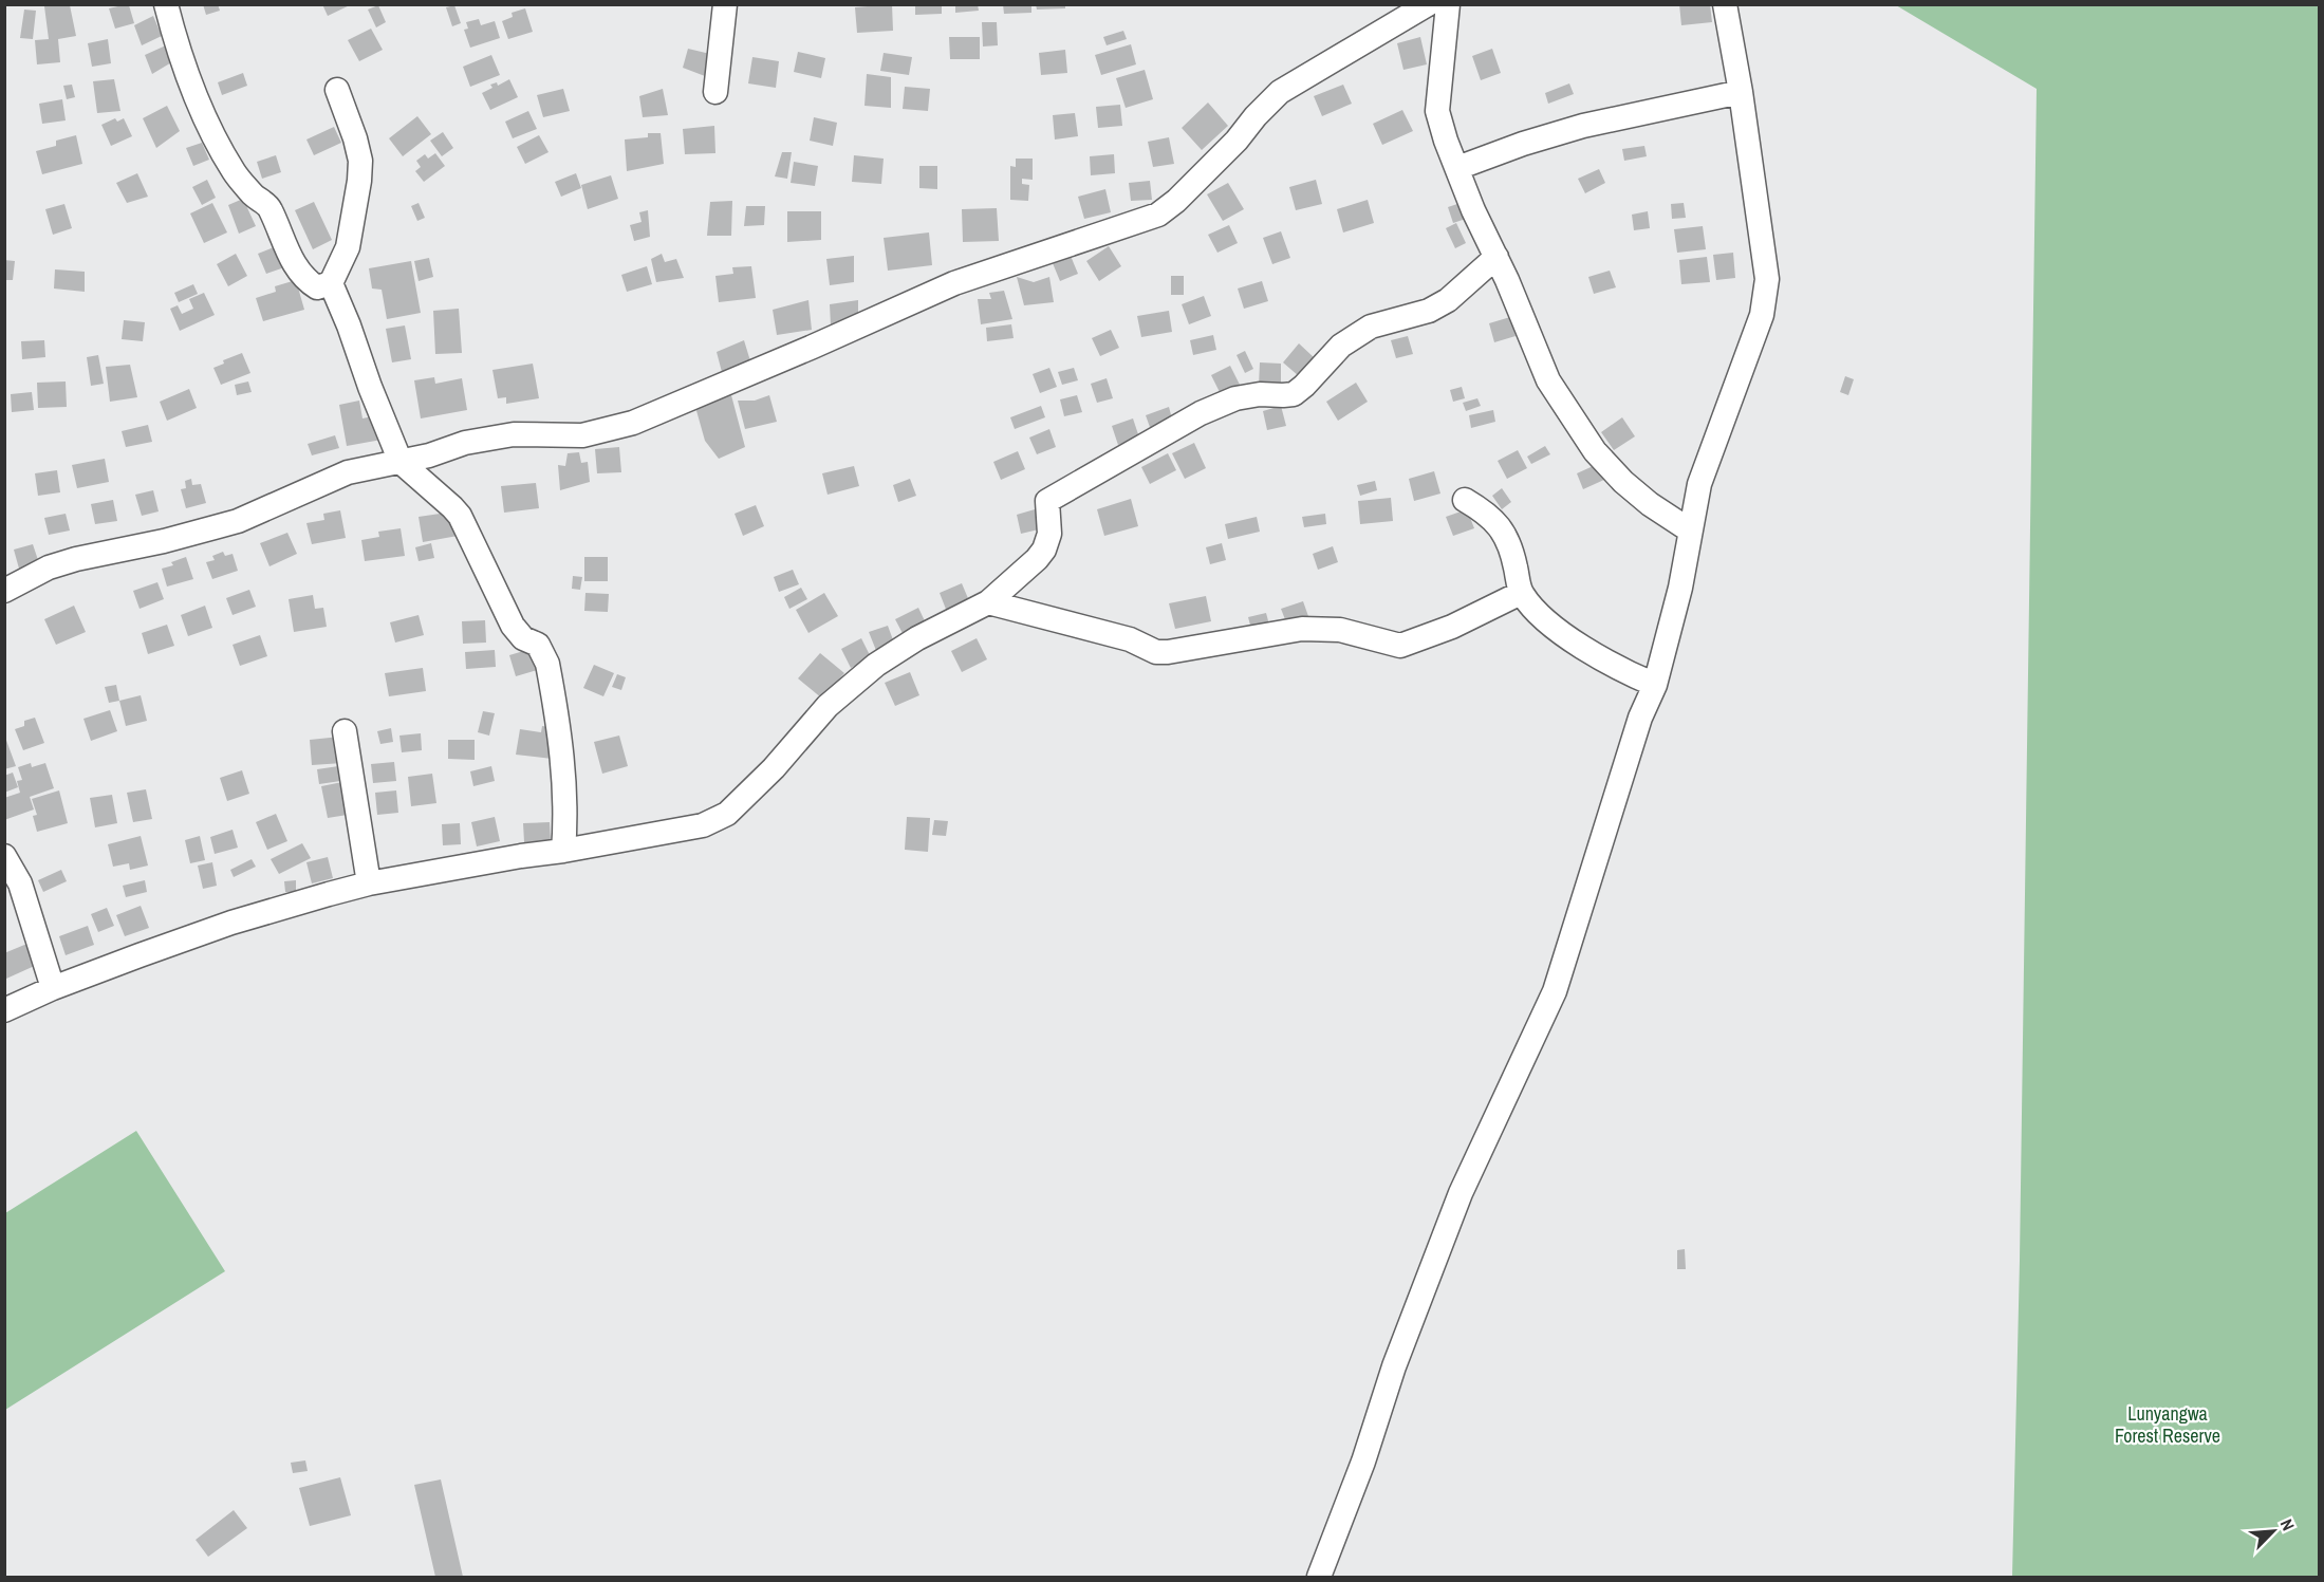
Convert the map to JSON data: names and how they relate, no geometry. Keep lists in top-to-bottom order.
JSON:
{
  "parks": ["Lunyangwa Forest Reserve"],
  "north": "top right"
}
